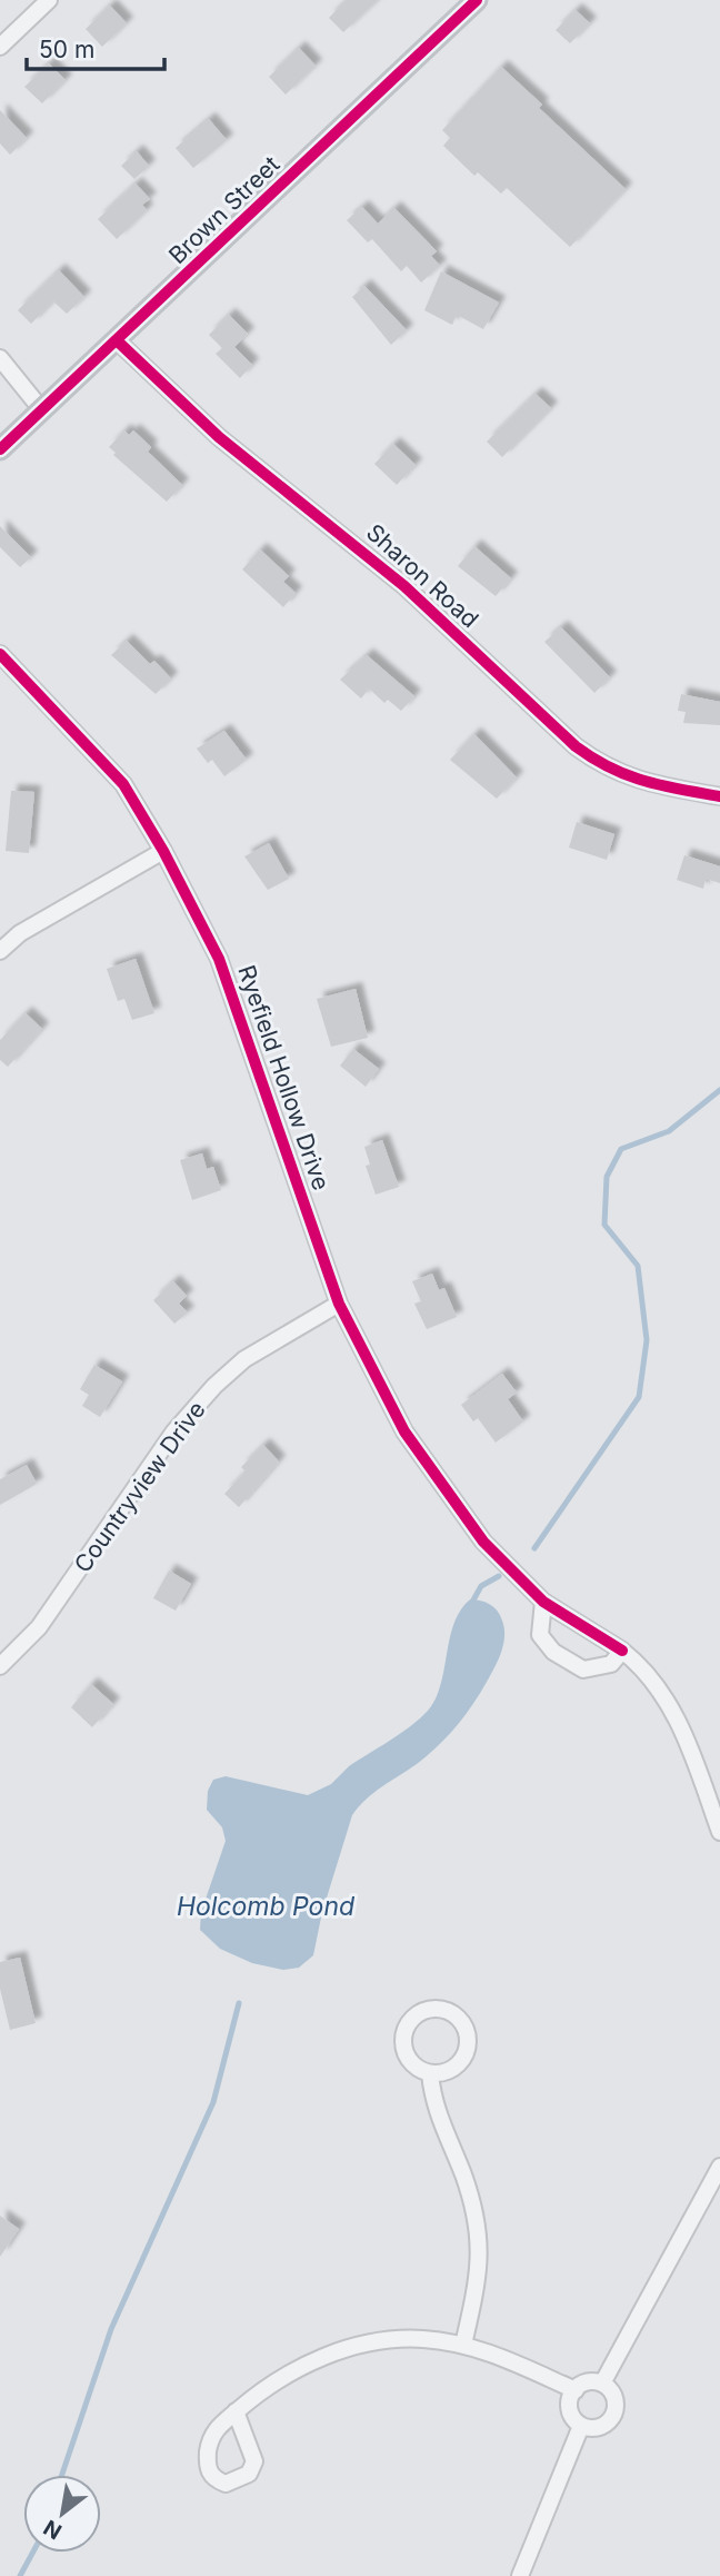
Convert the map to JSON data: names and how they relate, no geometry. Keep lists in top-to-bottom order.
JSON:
{
  "streets": {
    "street": [
      "Brown Street",
      "Sharon Road",
      "Ryefield Hollow Drive",
      "Countryview Drive"
    ]
  },
  "crossings": [
    ["Brown Street", "Sharon Road"],
    ["Ryefield Hollow Drive", "Countryview Drive"]
  ],
  "water": ["Holcomb Pond"],
  "scale_bar": "50 m",
  "north": "bottom left"
}
